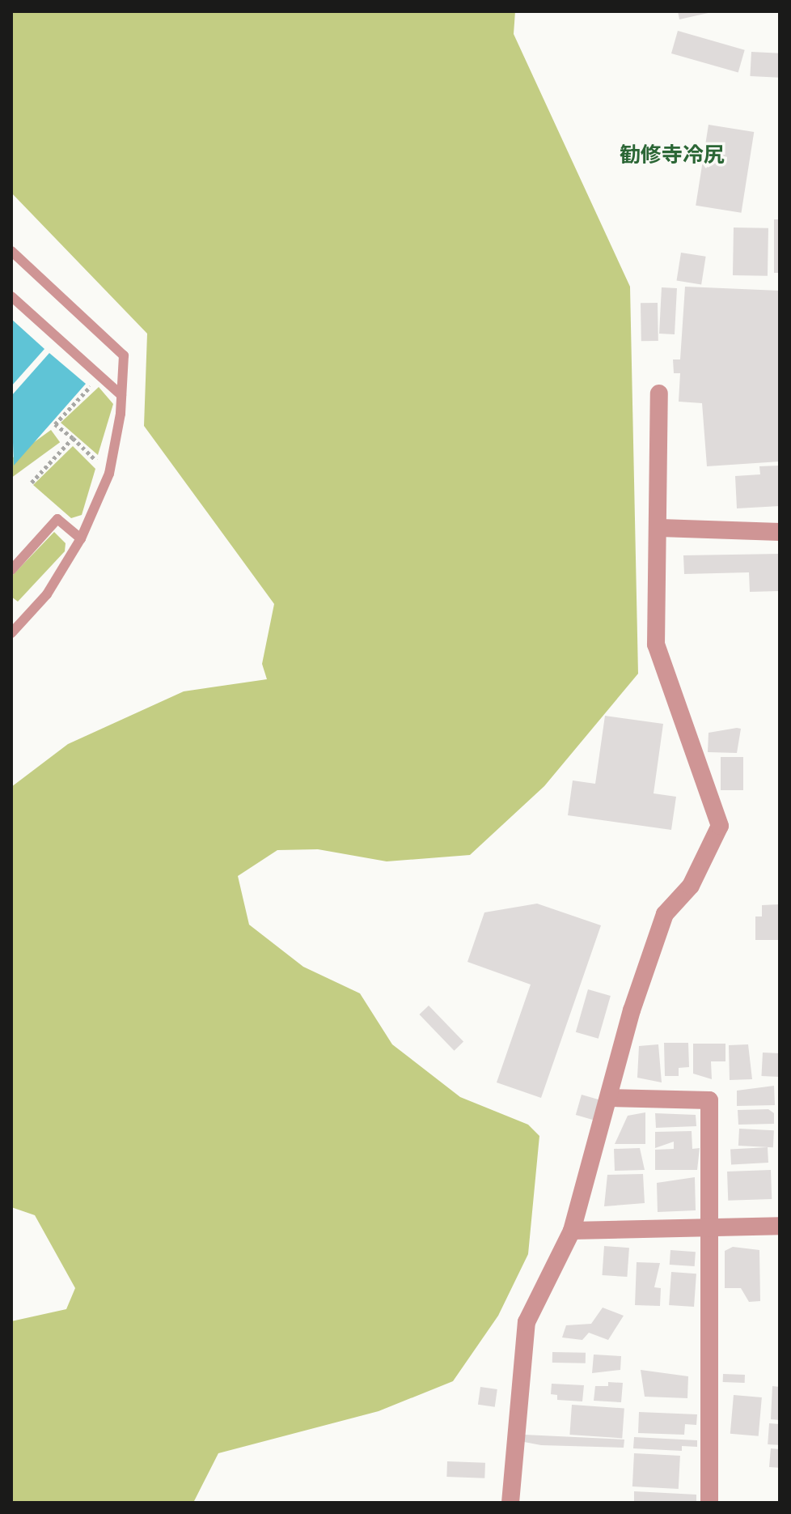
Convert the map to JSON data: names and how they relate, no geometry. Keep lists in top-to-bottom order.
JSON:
{
  "districts": ["勧修寺冷尻"]
}
